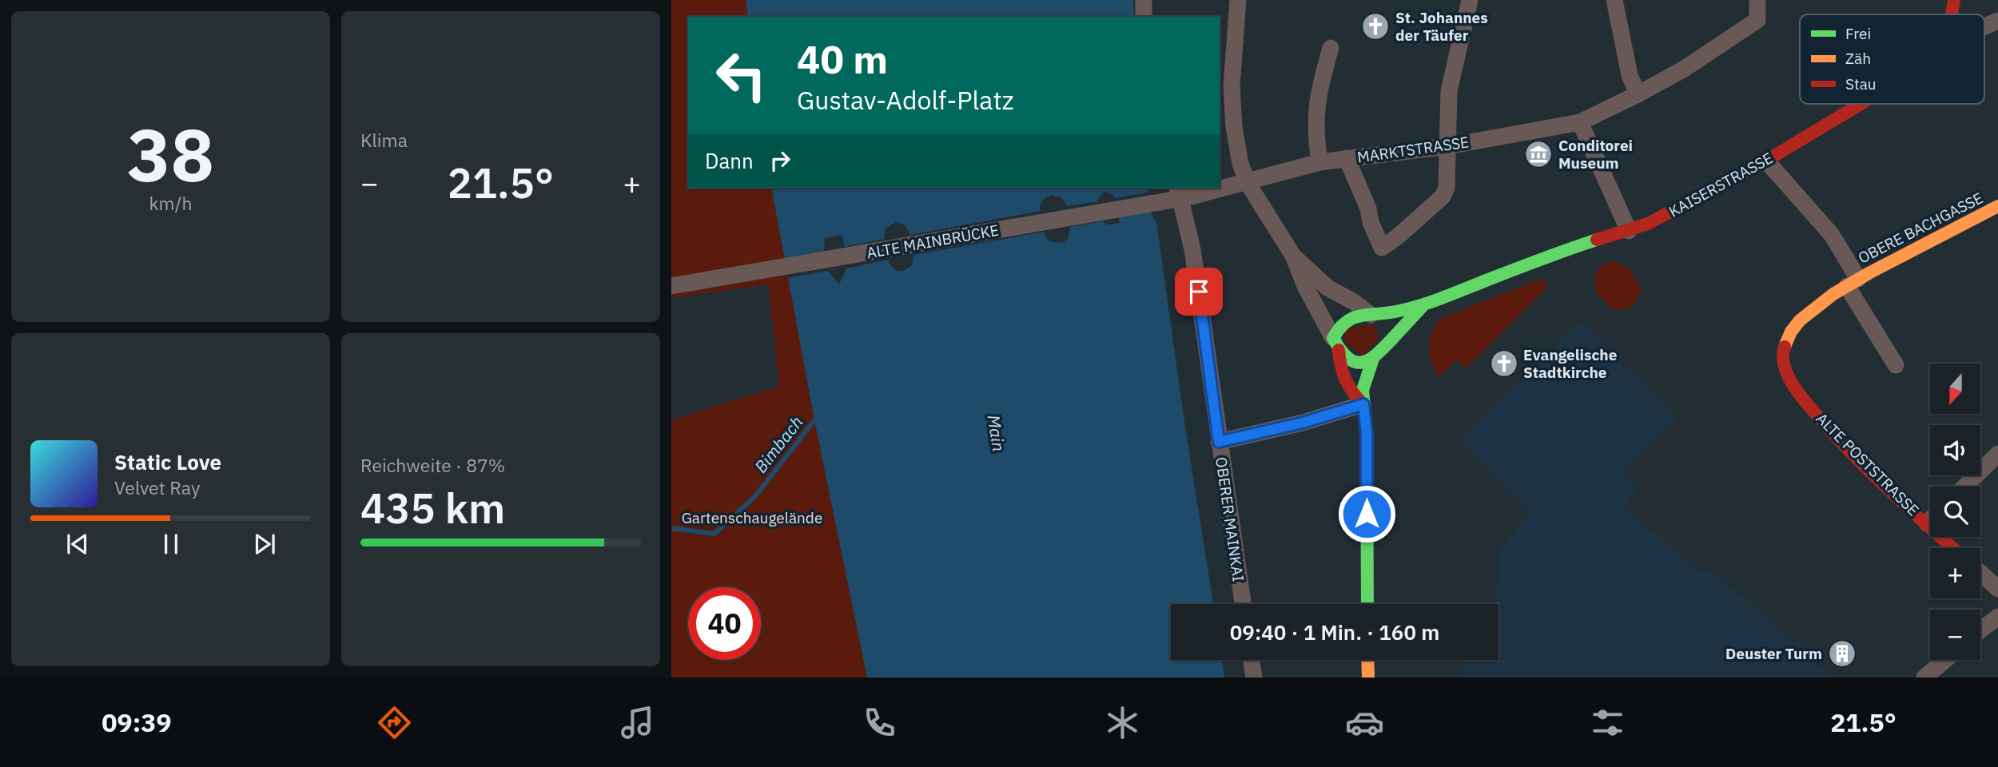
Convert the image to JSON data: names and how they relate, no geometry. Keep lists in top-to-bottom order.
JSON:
{
  "streets": {
    "street": [
      "MARKTSTRASSE",
      "KAISERSTRASSE",
      "OBERE BACHGASSE",
      "ALTE MAINBRÜCKE",
      "ALTE POSTSTRASSE",
      "OBERER MAINKAI"
    ]
  },
  "crossings": [
    ["MARKTSTRASSE", "ALTE MAINBRÜCKE"],
    ["OBERE BACHGASSE", "ALTE POSTSTRASSE"],
    ["ALTE MAINBRÜCKE", "OBERER MAINKAI"]
  ],
  "water": ["Main", "Bimbach"],
  "parks": ["Gartenschaugelände"],
  "places": {
    "church": ["St. Johannes der Täufer", "Evangelische Stadtkirche"],
    "museum": ["Conditorei Museum"],
    "building": ["Deuster Turm"]
  },
  "legend": ["Frei", "Zäh", "Stau"],
  "north": "bottom",
  "page": {
    "tile": [
      ["38", "km/h"],
      "Klima",
      ["Reichweite · 87%", "435 km"]
    ],
    "turn": ["40 m", "Gustav-Adolf-Platz"],
    "then": "Dann",
    "heat": ["−", "21.5°", "+"],
    "map_buttons": ["+", "−"],
    "song": ["Static Love", "Velvet Ray"],
    "limit": "40",
    "trip": "09:40 · 1 Min. · 160 m",
    "tabs": ["09:39", "21.5°"]
  }
}
